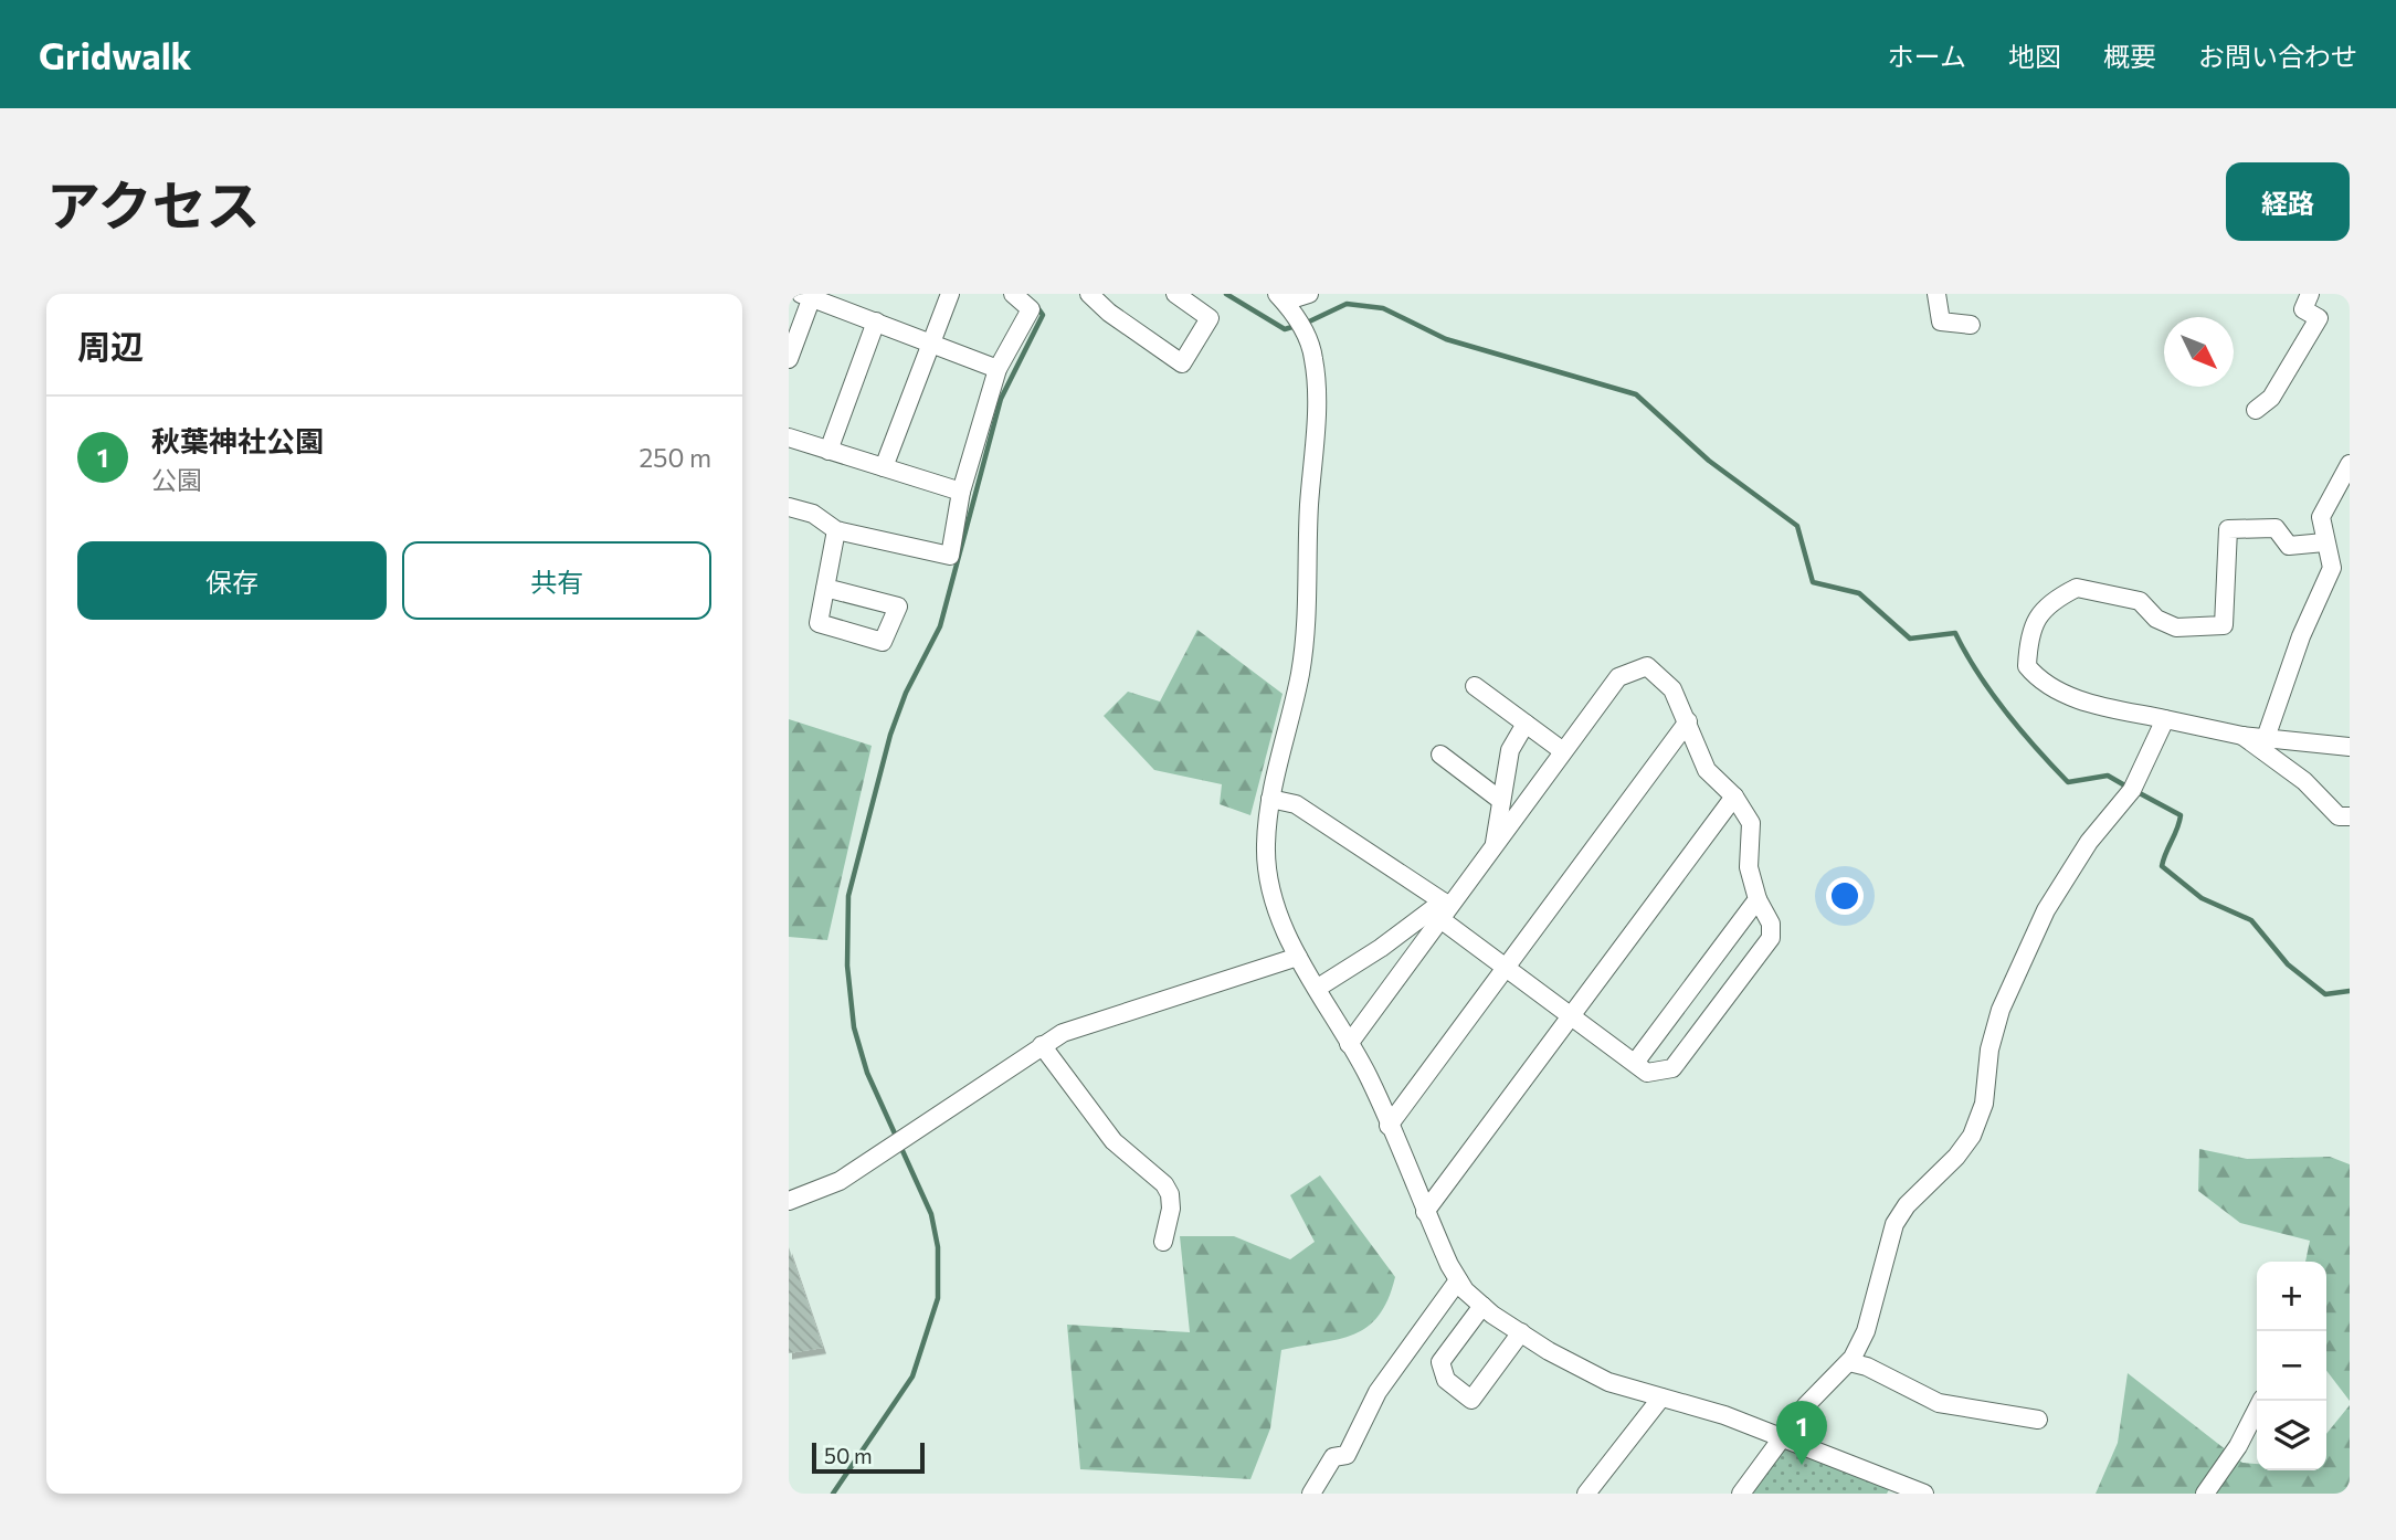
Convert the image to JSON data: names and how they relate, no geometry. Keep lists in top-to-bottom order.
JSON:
{
  "scale_bar": "50 m",
  "north": "bottom right",
  "page": {
    "header": "Gridwalk",
    "nav": [
      "ホーム",
      "地図",
      "概要",
      "お問い合わせ"
    ],
    "title": "アクセス",
    "buttons": [
      "経路",
      ["保存", "共有"]
    ],
    "heading": "周辺",
    "list": [
      {
        "mark": "1",
        "name": "秋葉神社公園",
        "note": "公園",
        "value": "250 m"
      }
    ],
    "map_buttons": ["+", "−"],
    "pins": "1",
    "scale": "50 m"
  }
}
